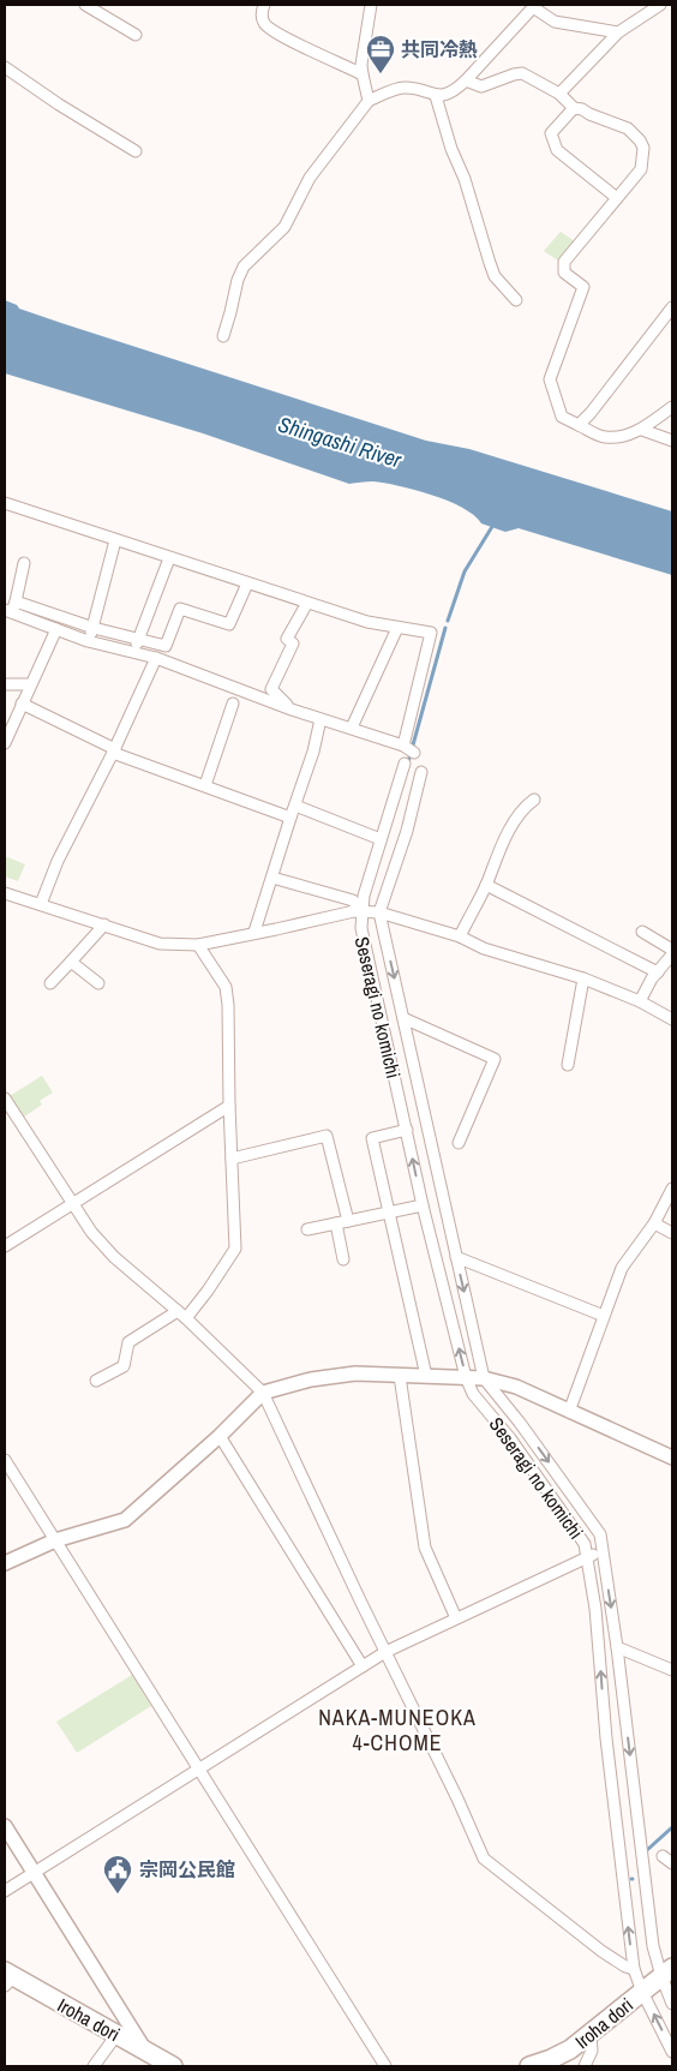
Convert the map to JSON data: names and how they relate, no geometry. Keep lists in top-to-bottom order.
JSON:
{
  "streets": {
    "main road": ["Iroha dori"],
    "street": ["Seseragi no komichi"]
  },
  "crossings": [
    ["Seseragi no komichi", "Iroha dori"]
  ],
  "districts": ["NAKA-MUNEOKA 4-CHOME"],
  "water": ["Shingashi River"],
  "places": {
    "office": ["共同冷熱"],
    "public building": ["宗岡公民館"]
  }
}
